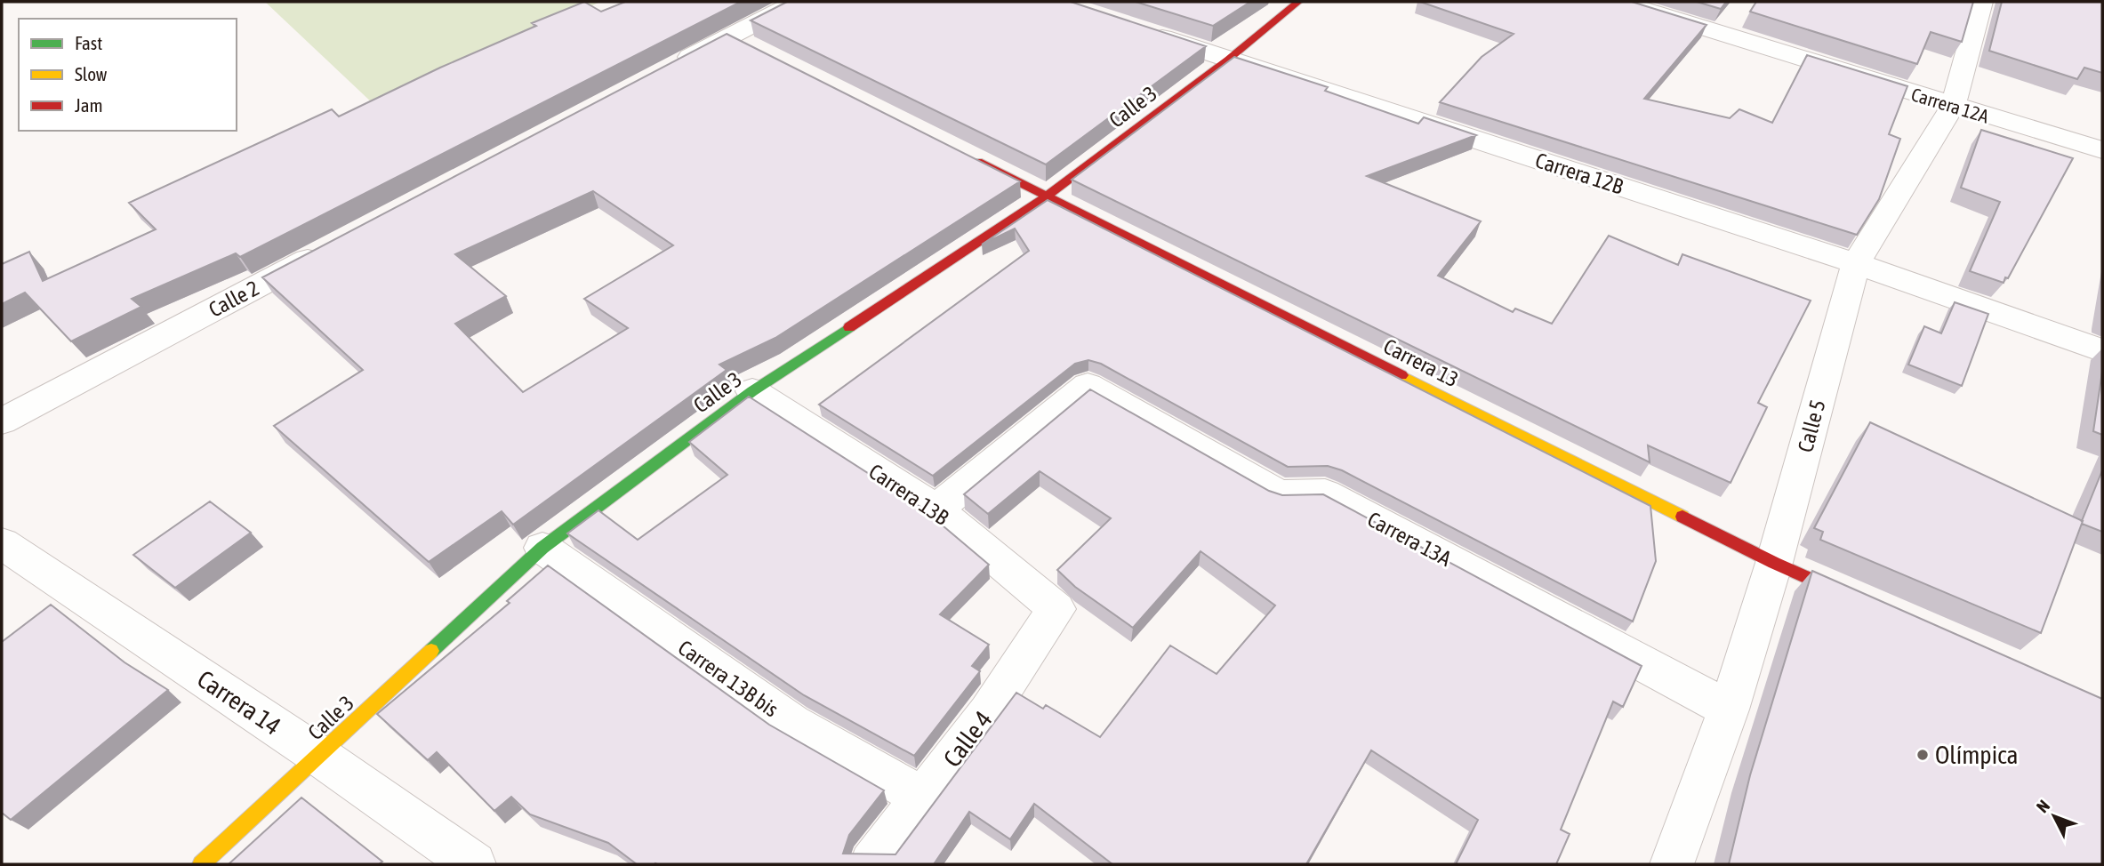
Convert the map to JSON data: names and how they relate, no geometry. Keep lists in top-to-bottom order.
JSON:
{
  "streets": {
    "street": [
      "Carrera 12A",
      "Calle 3",
      "Carrera 12B",
      "Calle 2",
      "Carrera 13",
      "Calle 5",
      "Carrera 13B",
      "Carrera 13A",
      "Carrera 13B bis",
      "Carrera 14",
      "Calle 4"
    ]
  },
  "crossings": [
    ["Carrera 12A", "Calle 5"],
    ["Calle 3", "Carrera 12B"],
    ["Calle 3", "Carrera 13"],
    ["Calle 3", "Carrera 13B"],
    ["Calle 3", "Carrera 13B bis"],
    ["Calle 3", "Carrera 14"],
    ["Carrera 12B", "Calle 5"],
    ["Carrera 13", "Calle 5"],
    ["Calle 5", "Carrera 13A"],
    ["Carrera 13B", "Carrera 13A"],
    ["Carrera 13B", "Calle 4"],
    ["Carrera 13B bis", "Calle 4"]
  ],
  "places": ["Olímpica"],
  "legend": ["Fast", "Slow", "Jam"],
  "north": "top left"
}
